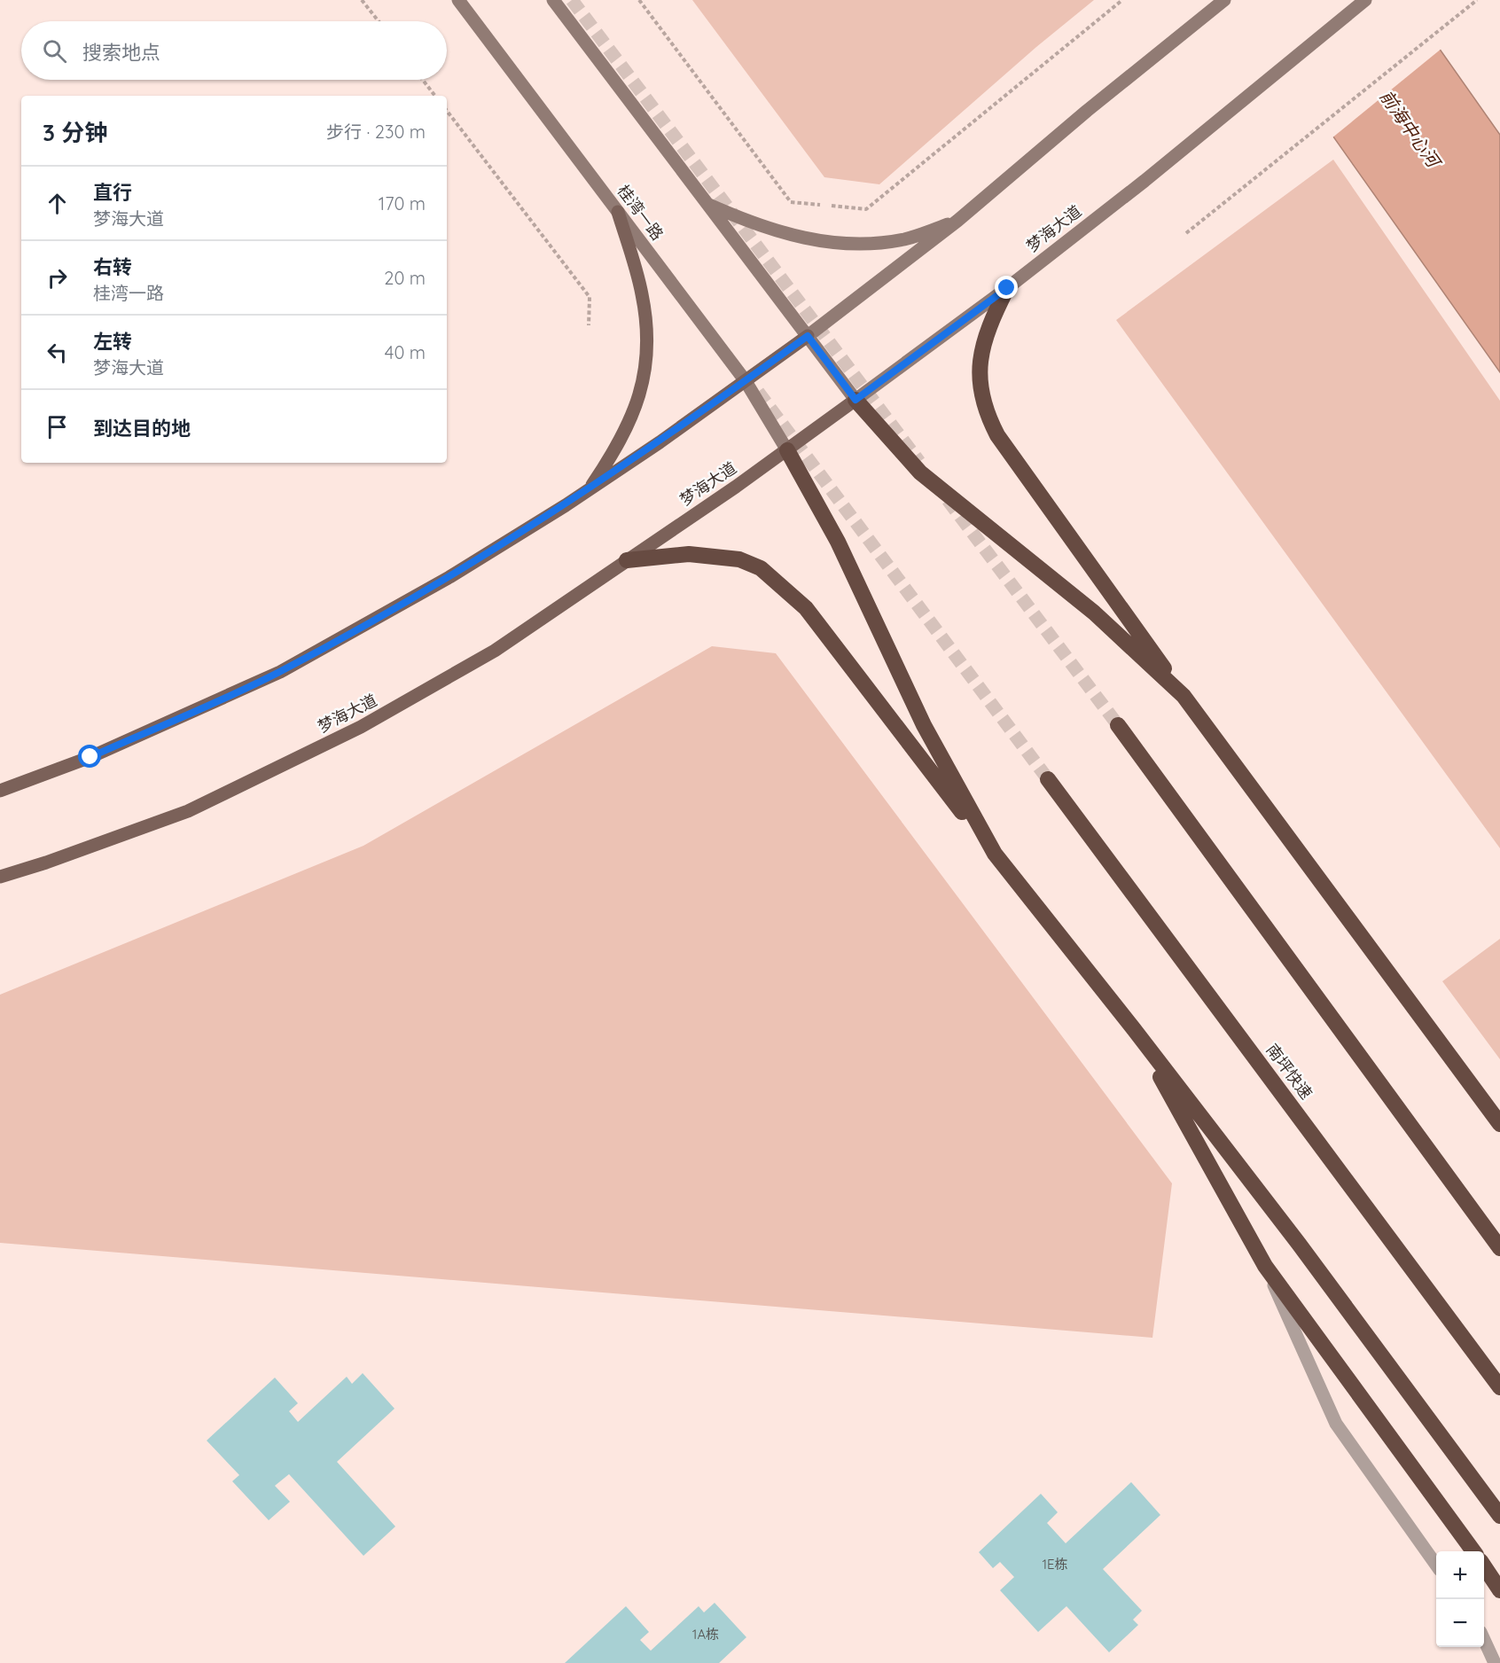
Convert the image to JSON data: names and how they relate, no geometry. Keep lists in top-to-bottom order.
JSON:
{
  "streets": {
    "highway": ["南坪快速"],
    "main road": ["桂湾一路", "梦海大道"]
  },
  "crossings": [
    ["桂湾一路", "梦海大道"]
  ],
  "water": ["前海中心河"],
  "house_numbers": ["1E栋", "1A栋"],
  "page": {
    "search": "搜索地点",
    "heading": ["3 分钟", "步行 · 230 m"],
    "list": [
      ["直行", "梦海大道", "170 m"],
      ["右转", "桂湾一路", "20 m"],
      ["左转", "梦海大道", "40 m"],
      "到达目的地"
    ],
    "map_buttons": ["+", "−"]
  }
}
